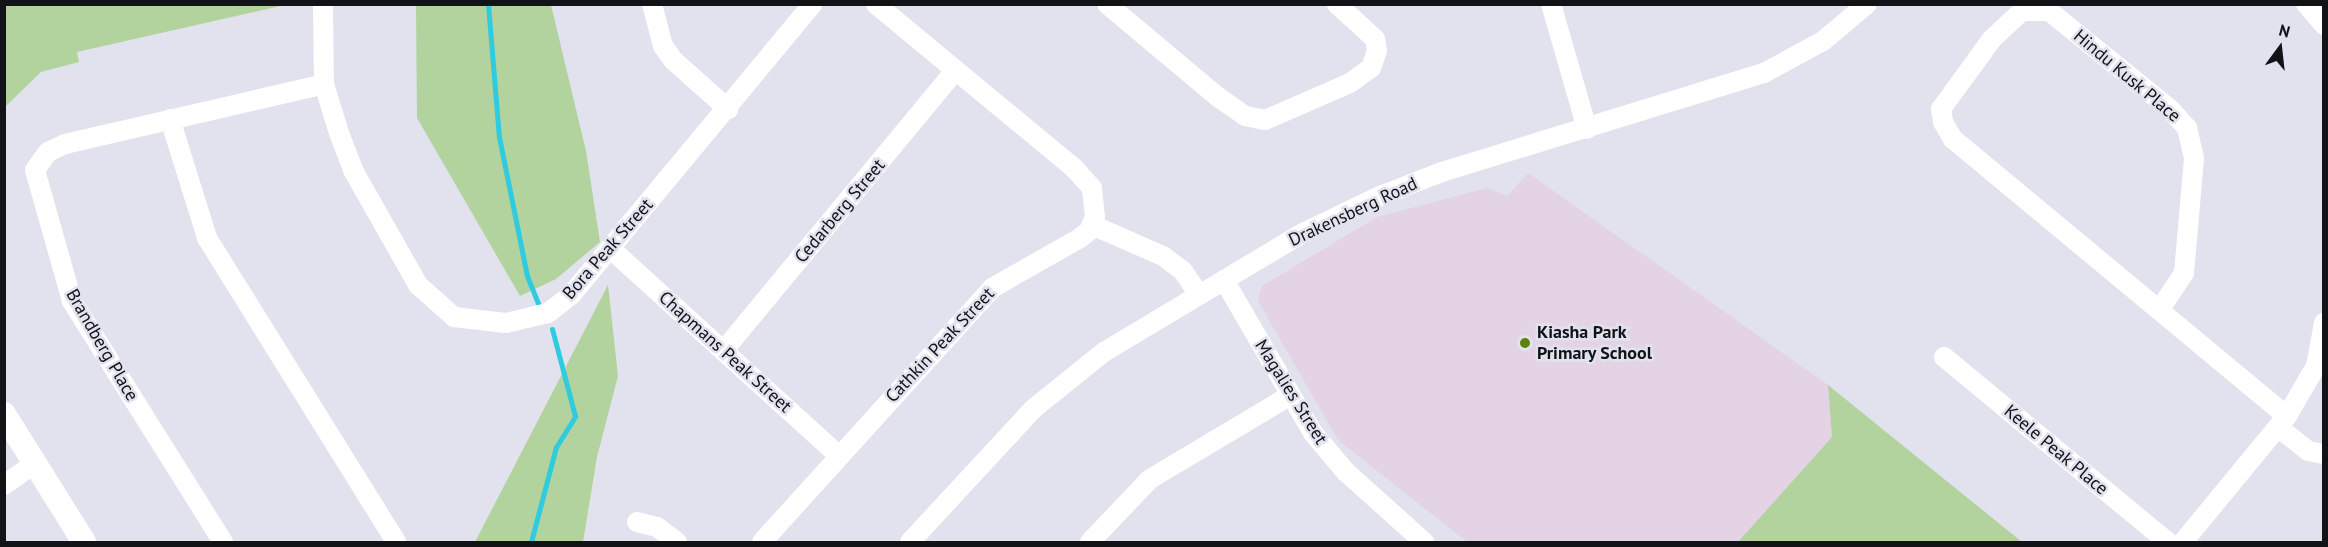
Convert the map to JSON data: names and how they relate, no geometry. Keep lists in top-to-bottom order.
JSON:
{
  "streets": {
    "street": [
      "Hindu Kusk Place",
      "Cedarberg Street",
      "Drakensberg Road",
      "Bora Peak Street",
      "Brandberg Place",
      "Cathkin Peak Street",
      "Chapmans Peak Street",
      "Magalies Street",
      "Keele Peak Place"
    ]
  },
  "crossings": [
    ["Cedarberg Street", "Chapmans Peak Street"],
    ["Drakensberg Road", "Magalies Street"],
    ["Bora Peak Street", "Brandberg Place"],
    ["Bora Peak Street", "Chapmans Peak Street"],
    ["Cathkin Peak Street", "Chapmans Peak Street"]
  ],
  "places": ["Kiasha Park Primary School"],
  "north": "top"
}
